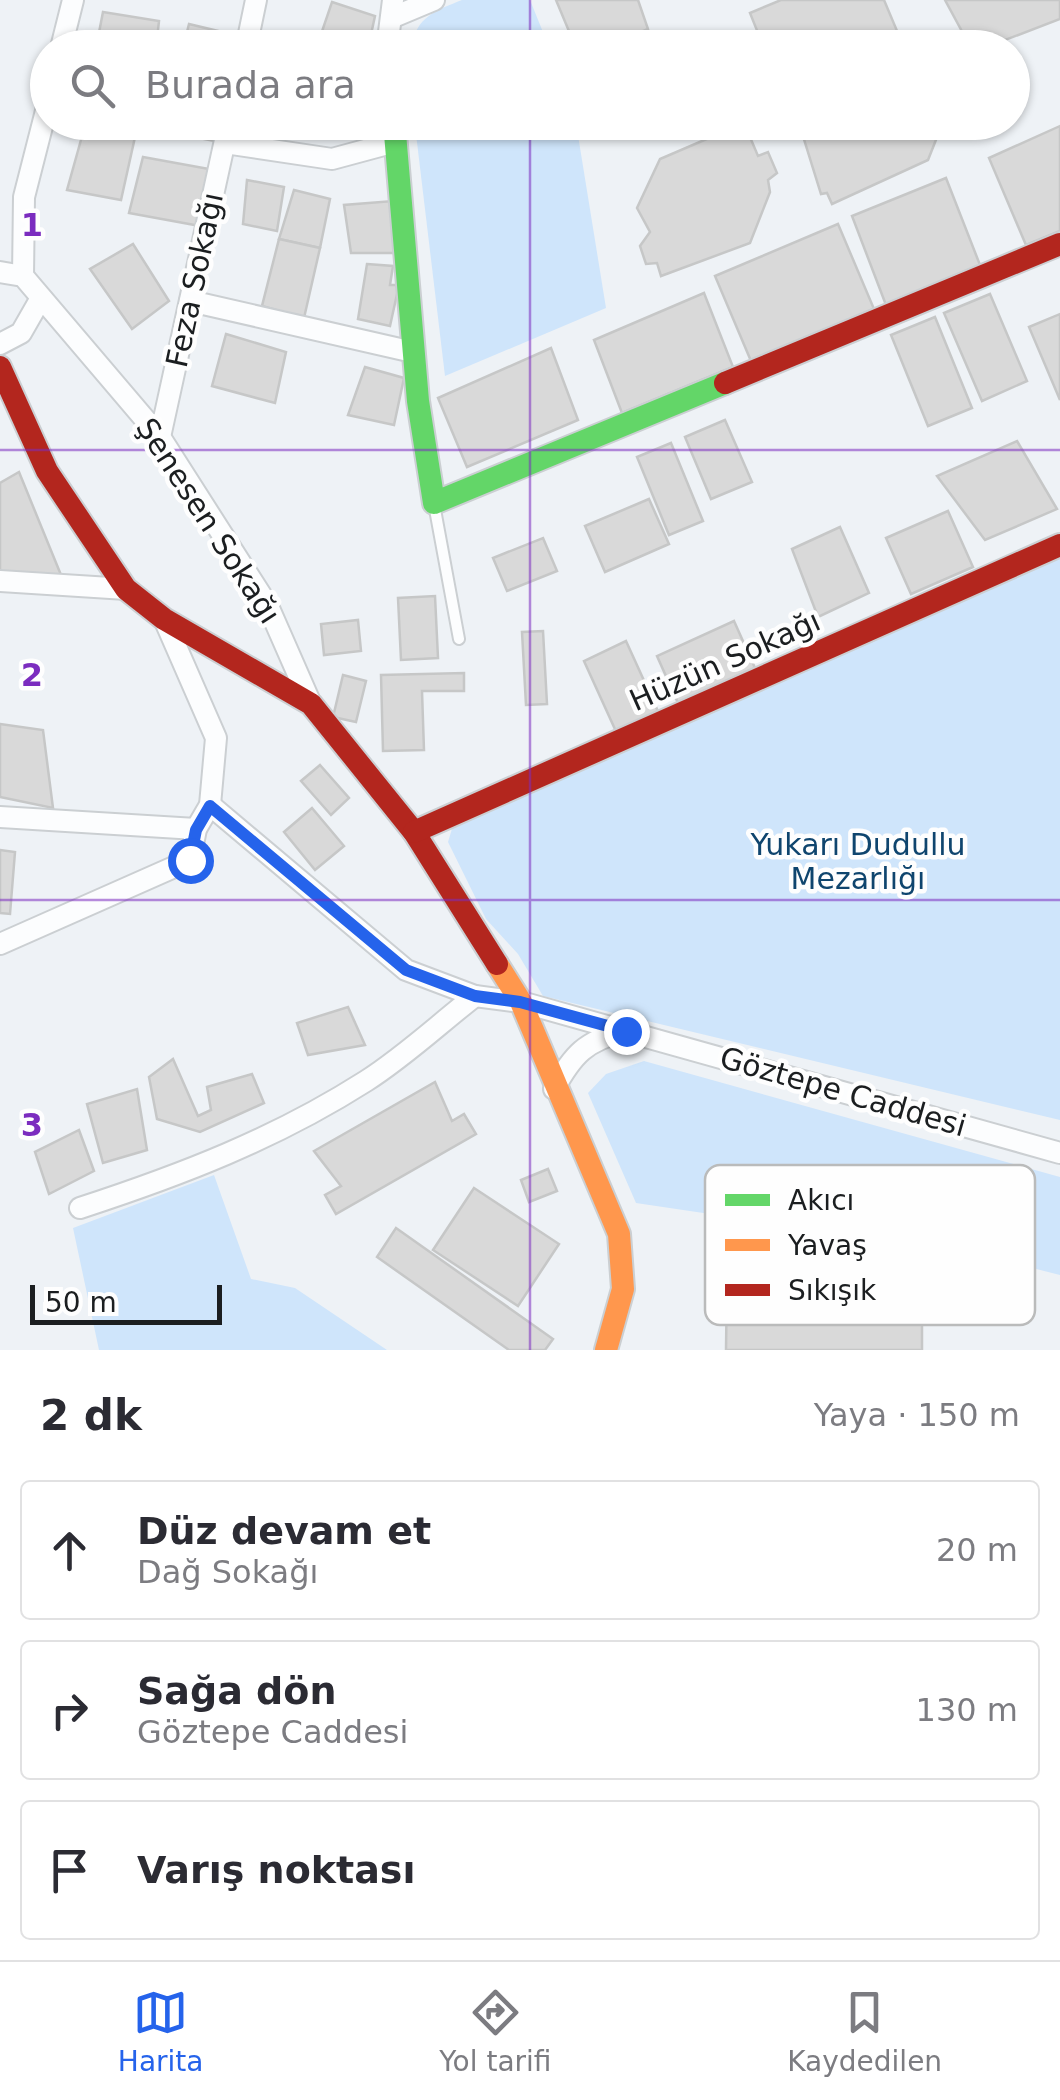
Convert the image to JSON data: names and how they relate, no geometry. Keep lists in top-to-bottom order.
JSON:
{
  "streets": {
    "street": [
      "Feza Sokağı",
      "Şenesen Sokağı",
      "Hüzün Sokağı",
      "Göztepe Caddesi"
    ]
  },
  "crossings": [
    ["Feza Sokağı", "Şenesen Sokağı"]
  ],
  "parks": ["Yukarı Dudullu Mezarlığı"],
  "legend": ["Akıcı", "Yavaş", "Sıkışık"],
  "scale_bar": "50 m",
  "page": {
    "search": "Burada ara",
    "scale": "50 m",
    "heading": ["2 dk", "Yaya · 150 m"],
    "list": [
      ["Düz devam et", "Dağ Sokağı", "20 m"],
      ["Sağa dön", "Göztepe Caddesi", "130 m"],
      "Varış noktası"
    ],
    "nav": ["Harita", "Yol tarifi", "Kaydedilen"]
  },
  "grid": {
    "rows": ["1", "2", "3"]
  }
}
